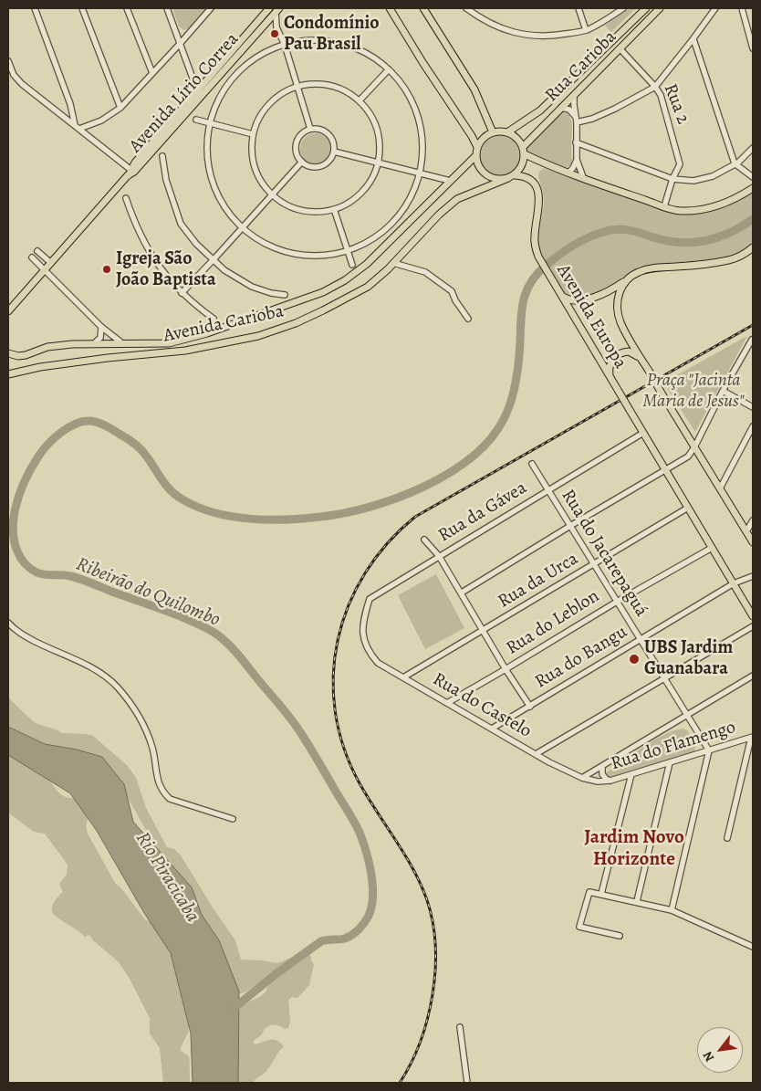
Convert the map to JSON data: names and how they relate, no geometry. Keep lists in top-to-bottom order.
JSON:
{
  "streets": {
    "main road": [
      "Rua Carioba",
      "Avenida Lírio Correa",
      "Avenida Europa",
      "Avenida Carioba"
    ],
    "street": [
      "Rua 2",
      "Rua da Gávea",
      "Rua do Jacarepaguá",
      "Rua da Urca",
      "Rua do Leblon",
      "Rua do Bangu",
      "Rua do Castelo",
      "Rua do Flamengo"
    ]
  },
  "crossings": [
    ["Rua Carioba", "Rua 2"],
    ["Rua Carioba", "Avenida Europa"],
    ["Rua Carioba", "Avenida Carioba"],
    ["Avenida Europa", "Avenida Carioba"],
    ["Avenida Europa", "Rua da Gávea"],
    ["Avenida Europa", "Rua da Urca"],
    ["Avenida Europa", "Rua do Leblon"],
    ["Avenida Europa", "Rua do Bangu"],
    ["Rua da Gávea", "Rua do Jacarepaguá"],
    ["Rua da Gávea", "Rua do Castelo"],
    ["Rua do Jacarepaguá", "Rua da Urca"],
    ["Rua do Jacarepaguá", "Rua do Leblon"],
    ["Rua do Jacarepaguá", "Rua do Bangu"],
    ["Rua do Jacarepaguá", "Rua do Flamengo"],
    ["Rua da Urca", "Rua do Castelo"],
    ["Rua do Leblon", "Rua do Castelo"],
    ["Rua do Bangu", "Rua do Castelo"],
    ["Rua do Castelo", "Rua do Flamengo"]
  ],
  "districts": ["Jardim Novo Horizonte"],
  "water": ["Ribeirão do Quilombo", "Rio Piracicaba"],
  "parks": ["Praça \"Jacinta Maria de Jesus\""],
  "places": ["Condomínio Pau Brasil", "Igreja São João Baptista", "UBS Jardim Guanabara"],
  "north": "bottom left"
}
